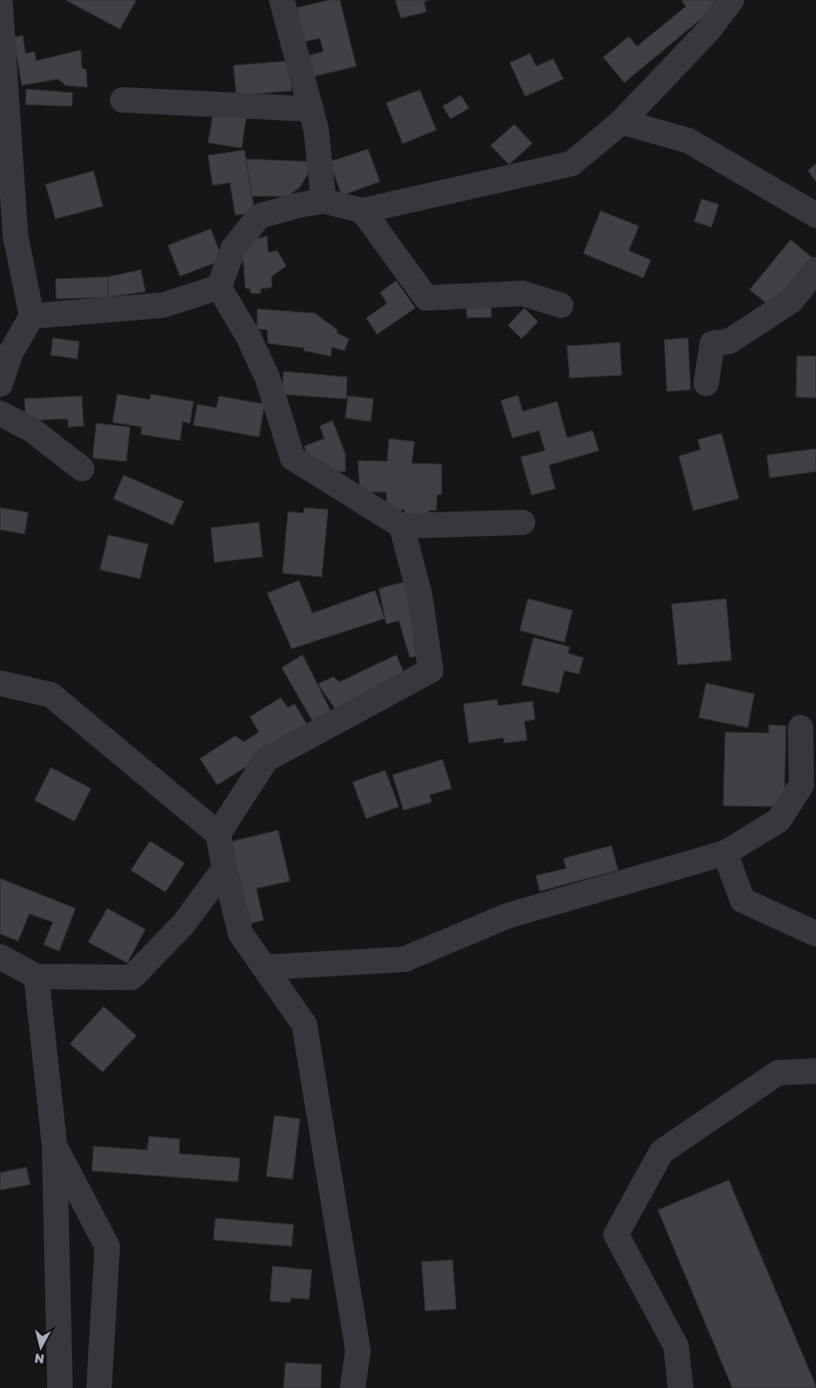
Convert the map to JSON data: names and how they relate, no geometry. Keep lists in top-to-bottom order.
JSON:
{
  "north": "bottom"
}
